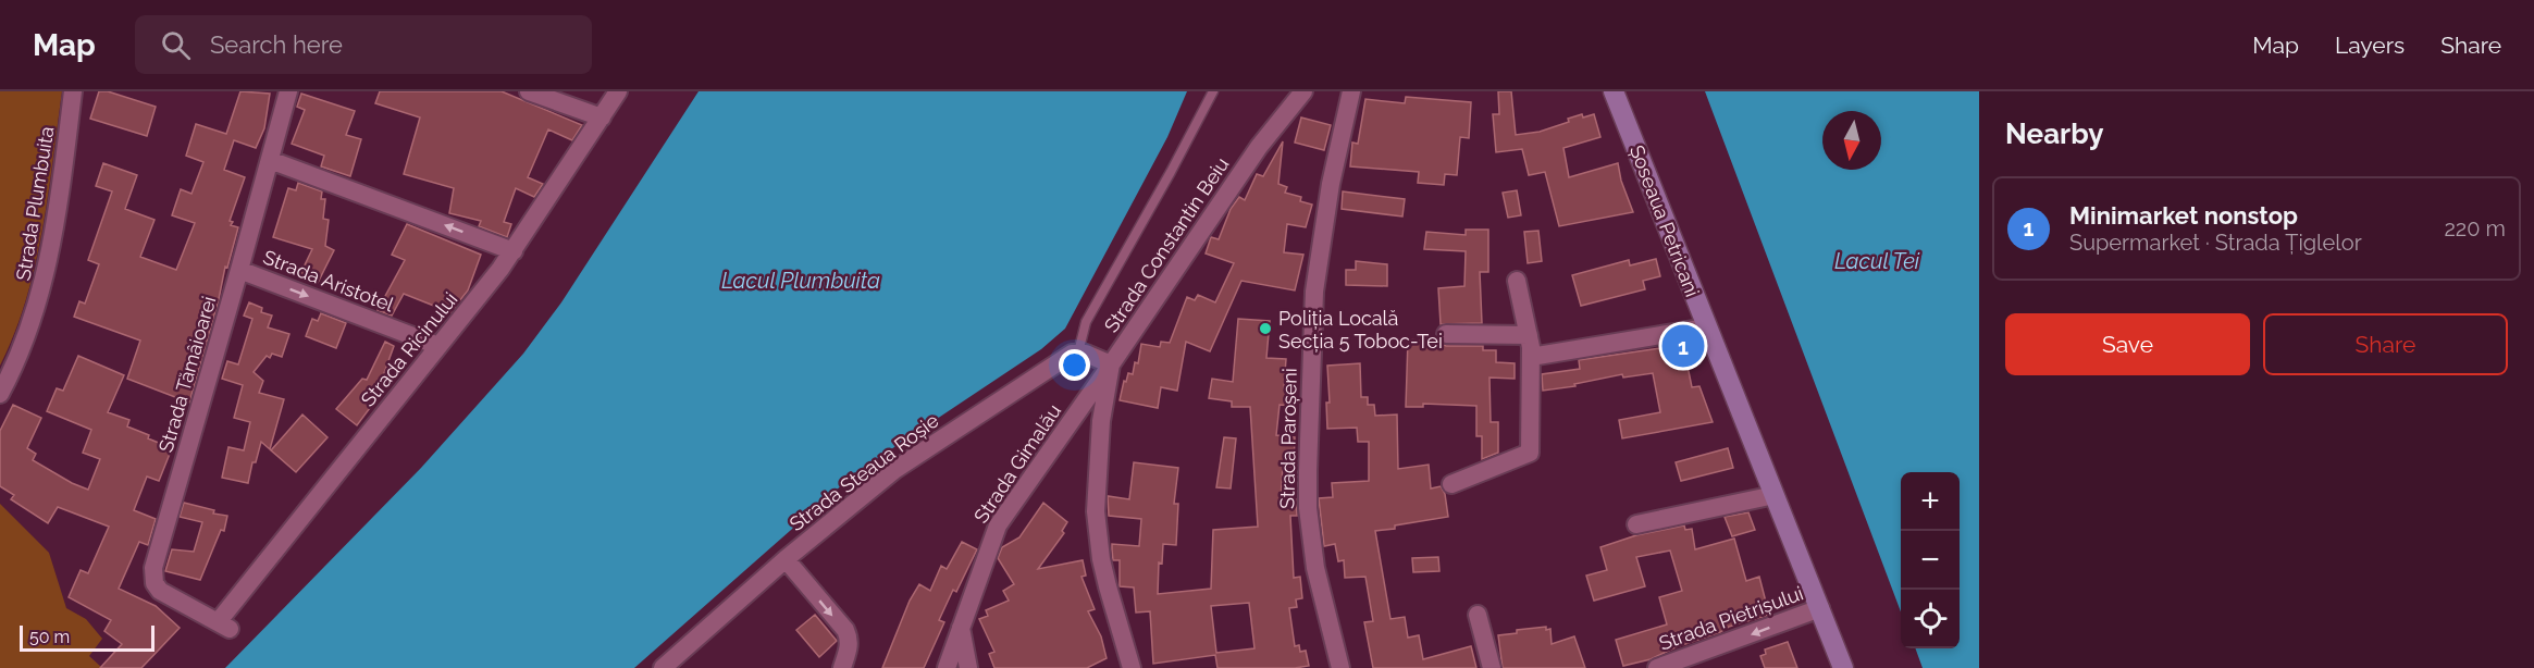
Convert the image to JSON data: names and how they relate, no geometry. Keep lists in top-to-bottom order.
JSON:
{
  "streets": {
    "main road": ["Șoseaua Petricani"],
    "street": [
      "Strada Plumbuita",
      "Strada Constantin Beiu",
      "Strada Aristotel",
      "Strada Ricinului",
      "Strada Tămâioarei",
      "Strada Paroșeni",
      "Strada Gimalău",
      "Strada Steaua Roșie",
      "Strada Pietrișului"
    ]
  },
  "crossings": [
    ["Șoseaua Petricani", "Strada Pietrișului"],
    ["Strada Constantin Beiu", "Strada Gimalău"],
    ["Strada Aristotel", "Strada Ricinului"],
    ["Strada Aristotel", "Strada Tămâioarei"],
    ["Strada Ricinului", "Strada Tămâioarei"]
  ],
  "water": ["Lacul Tei", "Lacul Plumbuita"],
  "places": ["Poliția Locală Secția 5 Toboc-Tei"],
  "scale_bar": "50 m",
  "north": "bottom",
  "page": {
    "header": "Map",
    "search": "Search here",
    "nav": ["Map", "Layers", "Share"],
    "heading": "Nearby",
    "list": [
      {
        "mark": "1",
        "name": "Minimarket nonstop",
        "note": "Supermarket · Strada Țiglelor",
        "value": "220 m"
      }
    ],
    "buttons": ["Save", "Share"],
    "pins": "1",
    "map_buttons": ["+", "−"],
    "scale": "50 m"
  }
}
